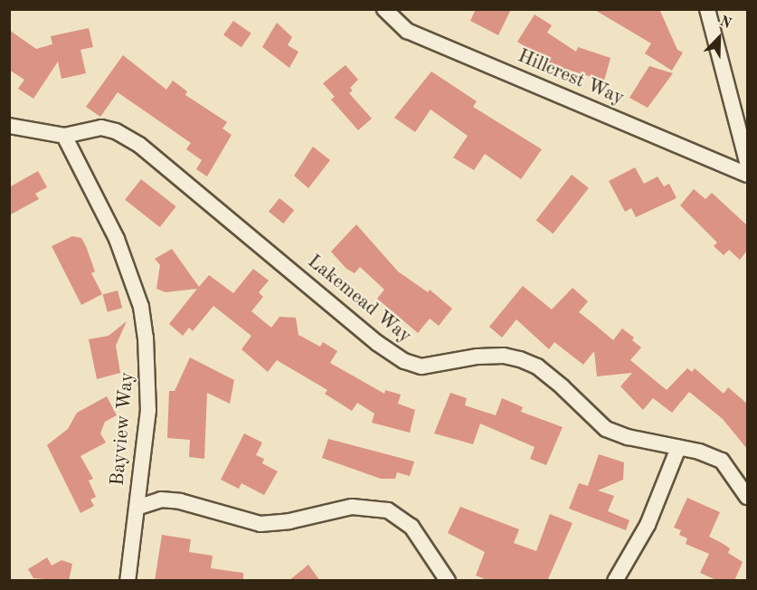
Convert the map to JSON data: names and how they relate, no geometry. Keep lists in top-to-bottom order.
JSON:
{
  "streets": {
    "street": ["Hillcrest Way", "Lakemead Way", "Bayview Way"]
  },
  "crossings": [
    ["Lakemead Way", "Bayview Way"]
  ],
  "north": "top right"
}
